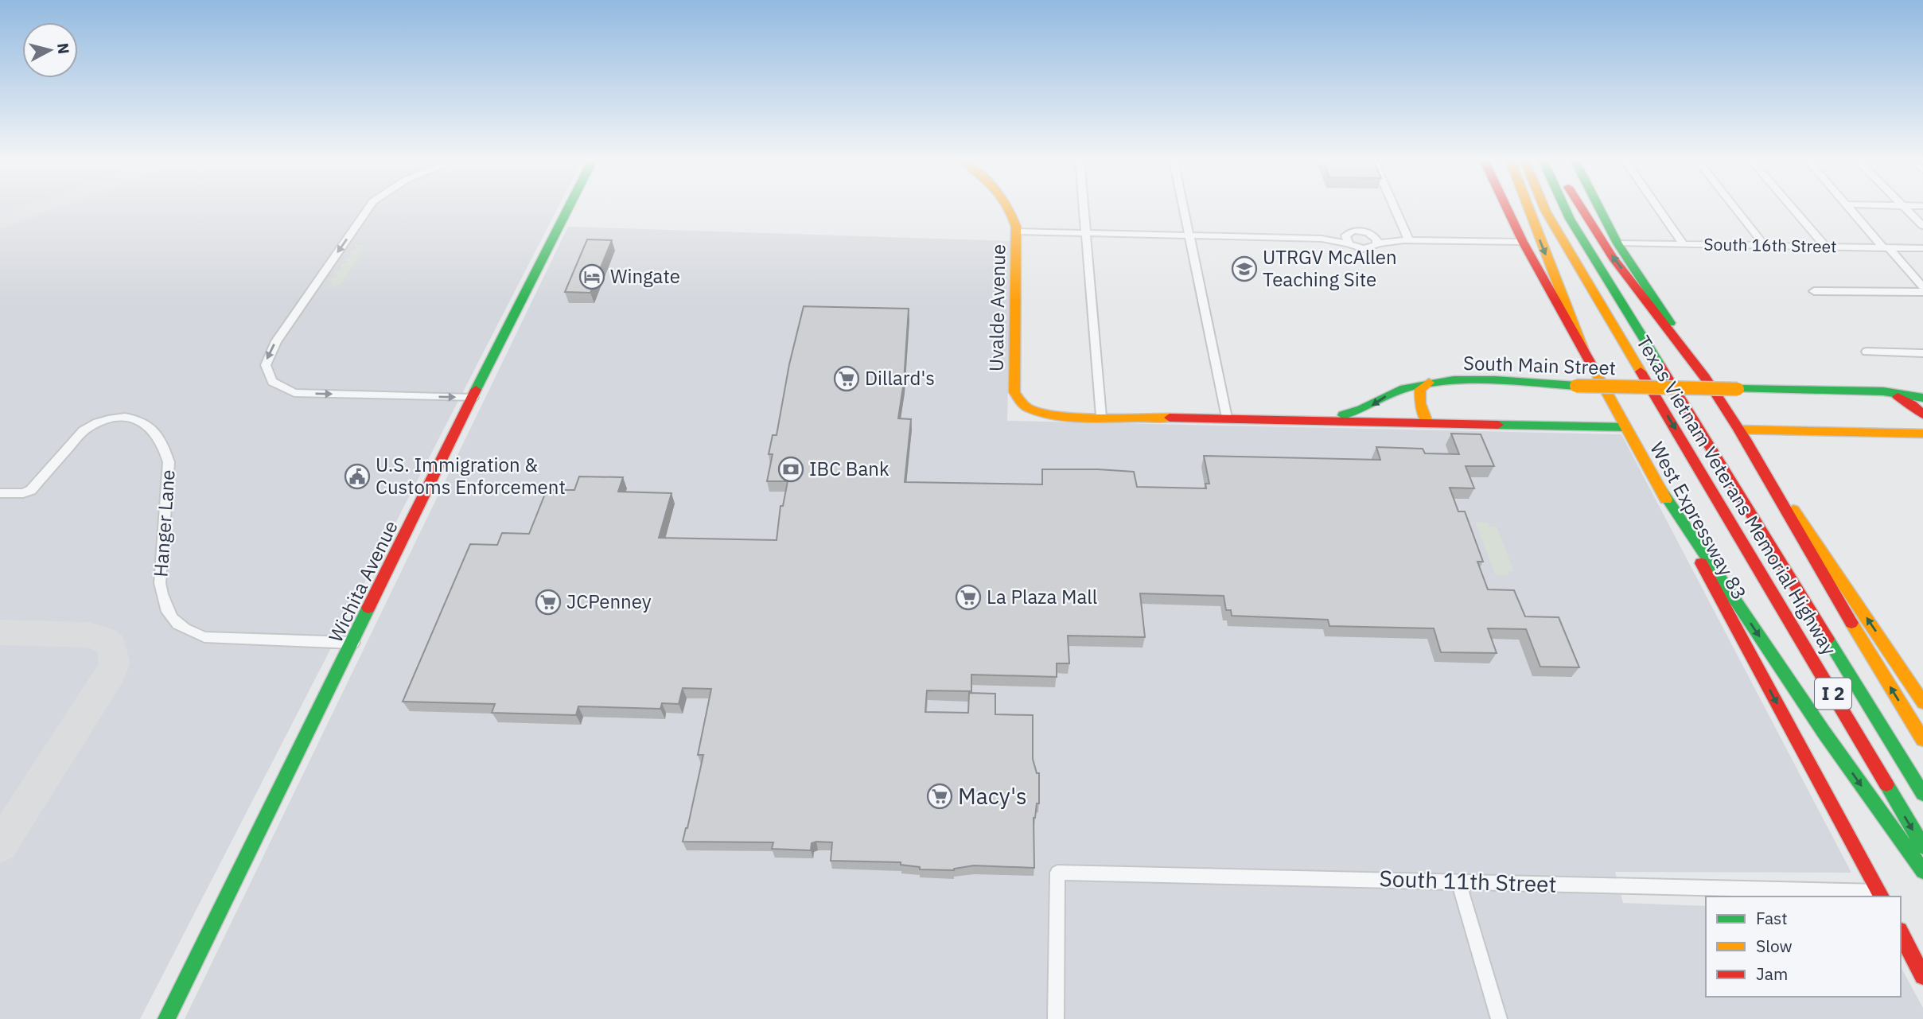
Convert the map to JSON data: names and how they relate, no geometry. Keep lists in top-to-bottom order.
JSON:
{
  "streets": {
    "main road": [
      "Uvalde Avenue",
      "South Main Street",
      "Texas Vietnam Veterans Memorial Highway",
      "West Expressway 83",
      "Wichita Avenue",
      "I 2"
    ],
    "street": ["South 16th Street", "Hanger Lane", "South 11th Street"]
  },
  "crossings": [
    ["Uvalde Avenue", "South Main Street"],
    ["South Main Street", "West Expressway 83"],
    ["West Expressway 83", "South 11th Street"],
    ["Hanger Lane", "Wichita Avenue"]
  ],
  "places": {
    "school or university": ["UTRGV McAllen Teaching Site"],
    "hotel": ["Wingate"],
    "supermarket": [
      "Dillard's",
      "La Plaza Mall",
      "JCPenney",
      "Macy's"
    ],
    "bank": ["IBC Bank"],
    "public building": ["U.S. Immigration & Customs Enforcement"]
  },
  "legend": ["Fast", "Slow", "Jam"],
  "north": "right"
}
